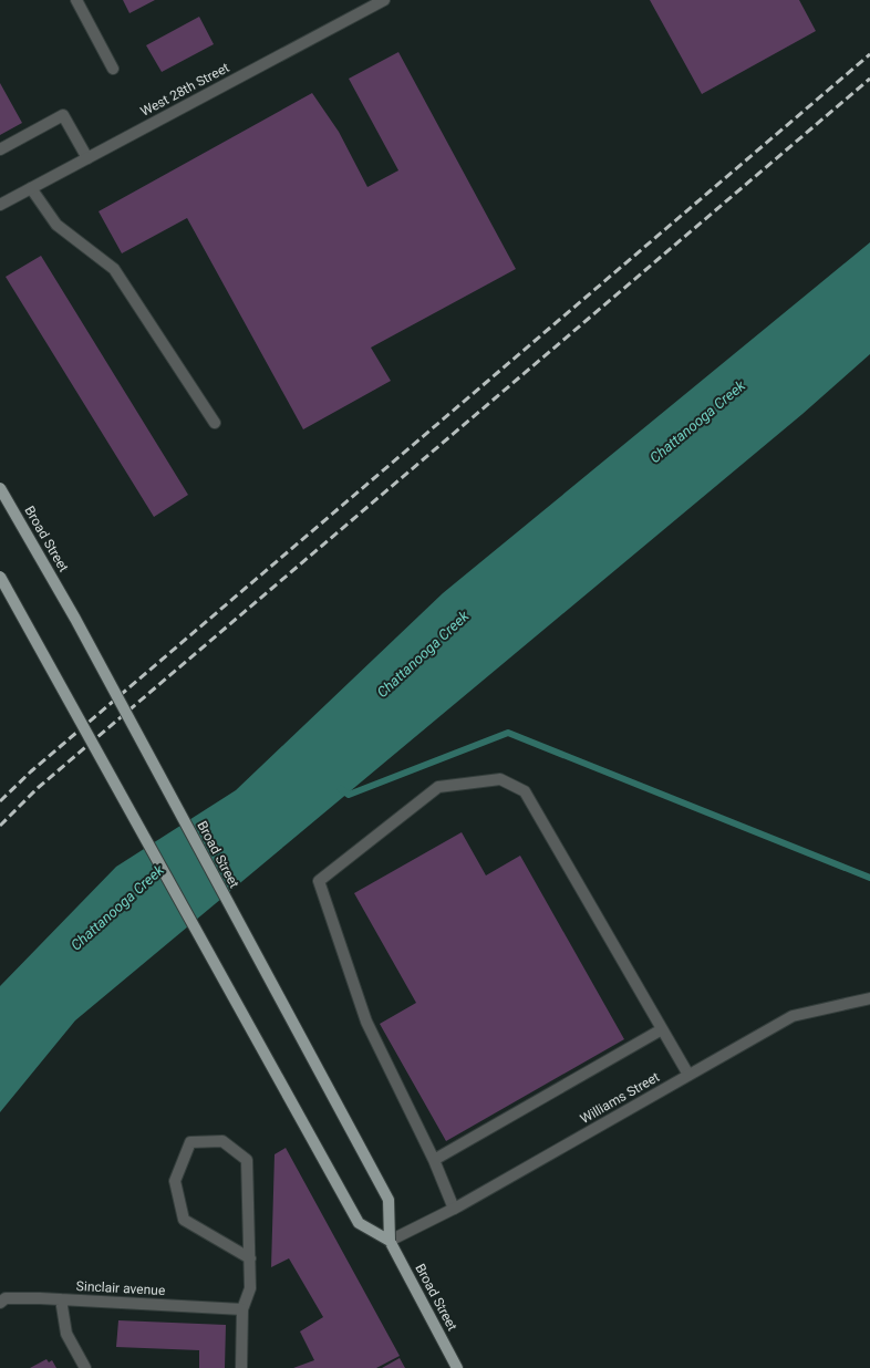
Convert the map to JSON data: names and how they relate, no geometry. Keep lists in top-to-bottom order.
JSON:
{
  "streets": {
    "main road": ["Broad Street"],
    "street": ["West 28th Street", "Williams Street", "Sinclair avenue"]
  },
  "crossings": [
    ["Broad Street", "Williams Street"]
  ],
  "water": ["Chattanooga Creek"]
}
